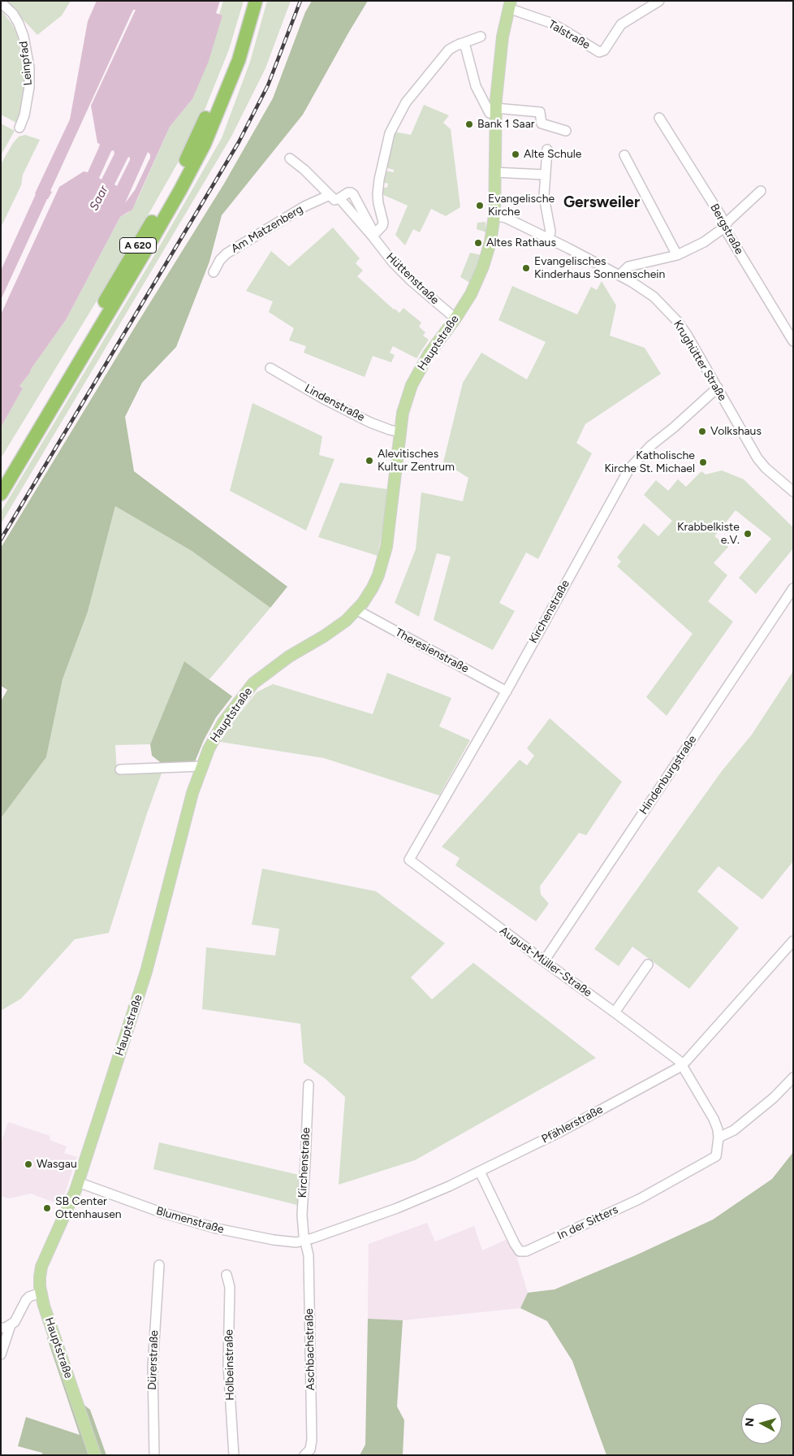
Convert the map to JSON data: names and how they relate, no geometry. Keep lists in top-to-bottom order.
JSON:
{
  "streets": {
    "highway": ["A 620"],
    "main road": ["Hauptstraße"],
    "street": [
      "Talstraße",
      "Leinpfad",
      "Am Matzenberg",
      "Bergstraße",
      "Hüttenstraße",
      "Krughütter Straße",
      "Lindenstraße",
      "Kirchenstraße",
      "Theresienstraße",
      "Hindenburgstraße",
      "August-Müller-Straße",
      "Pfählerstraße",
      "Blumenstraße",
      "In der Sitters",
      "Aschbachstraße",
      "Dürerstraße",
      "Holbeinstraße"
    ]
  },
  "crossings": [
    ["Talstraße", "Hauptstraße"],
    ["Am Matzenberg", "Hüttenstraße"],
    ["Hüttenstraße", "Hauptstraße"],
    ["Hauptstraße", "Krughütter Straße"],
    ["Hauptstraße", "Lindenstraße"],
    ["Hauptstraße", "Theresienstraße"],
    ["Hauptstraße", "Blumenstraße"],
    ["Krughütter Straße", "Kirchenstraße"],
    ["Kirchenstraße", "Theresienstraße"],
    ["Kirchenstraße", "August-Müller-Straße"],
    ["Kirchenstraße", "Pfählerstraße"],
    ["Kirchenstraße", "Blumenstraße"],
    ["Kirchenstraße", "Aschbachstraße"],
    ["Hindenburgstraße", "August-Müller-Straße"],
    ["August-Müller-Straße", "Pfählerstraße"],
    ["August-Müller-Straße", "In der Sitters"],
    ["Pfählerstraße", "Blumenstraße"],
    ["Pfählerstraße", "In der Sitters"],
    ["Pfählerstraße", "Aschbachstraße"],
    ["Blumenstraße", "Aschbachstraße"]
  ],
  "districts": ["Gersweiler"],
  "water": ["Saar"],
  "places": [
    "Bank 1 Saar",
    "Alte Schule",
    "Evangelische Kirche",
    "Altes Rathaus",
    "Evangelisches Kinderhaus Sonnenschein",
    "Volkshaus",
    "Alevitisches Kultur Zentrum",
    "Katholische Kirche St. Michael",
    "Krabbelkiste e.V.",
    "Wasgau",
    "SB Center Ottenhausen"
  ],
  "north": "left"
}
